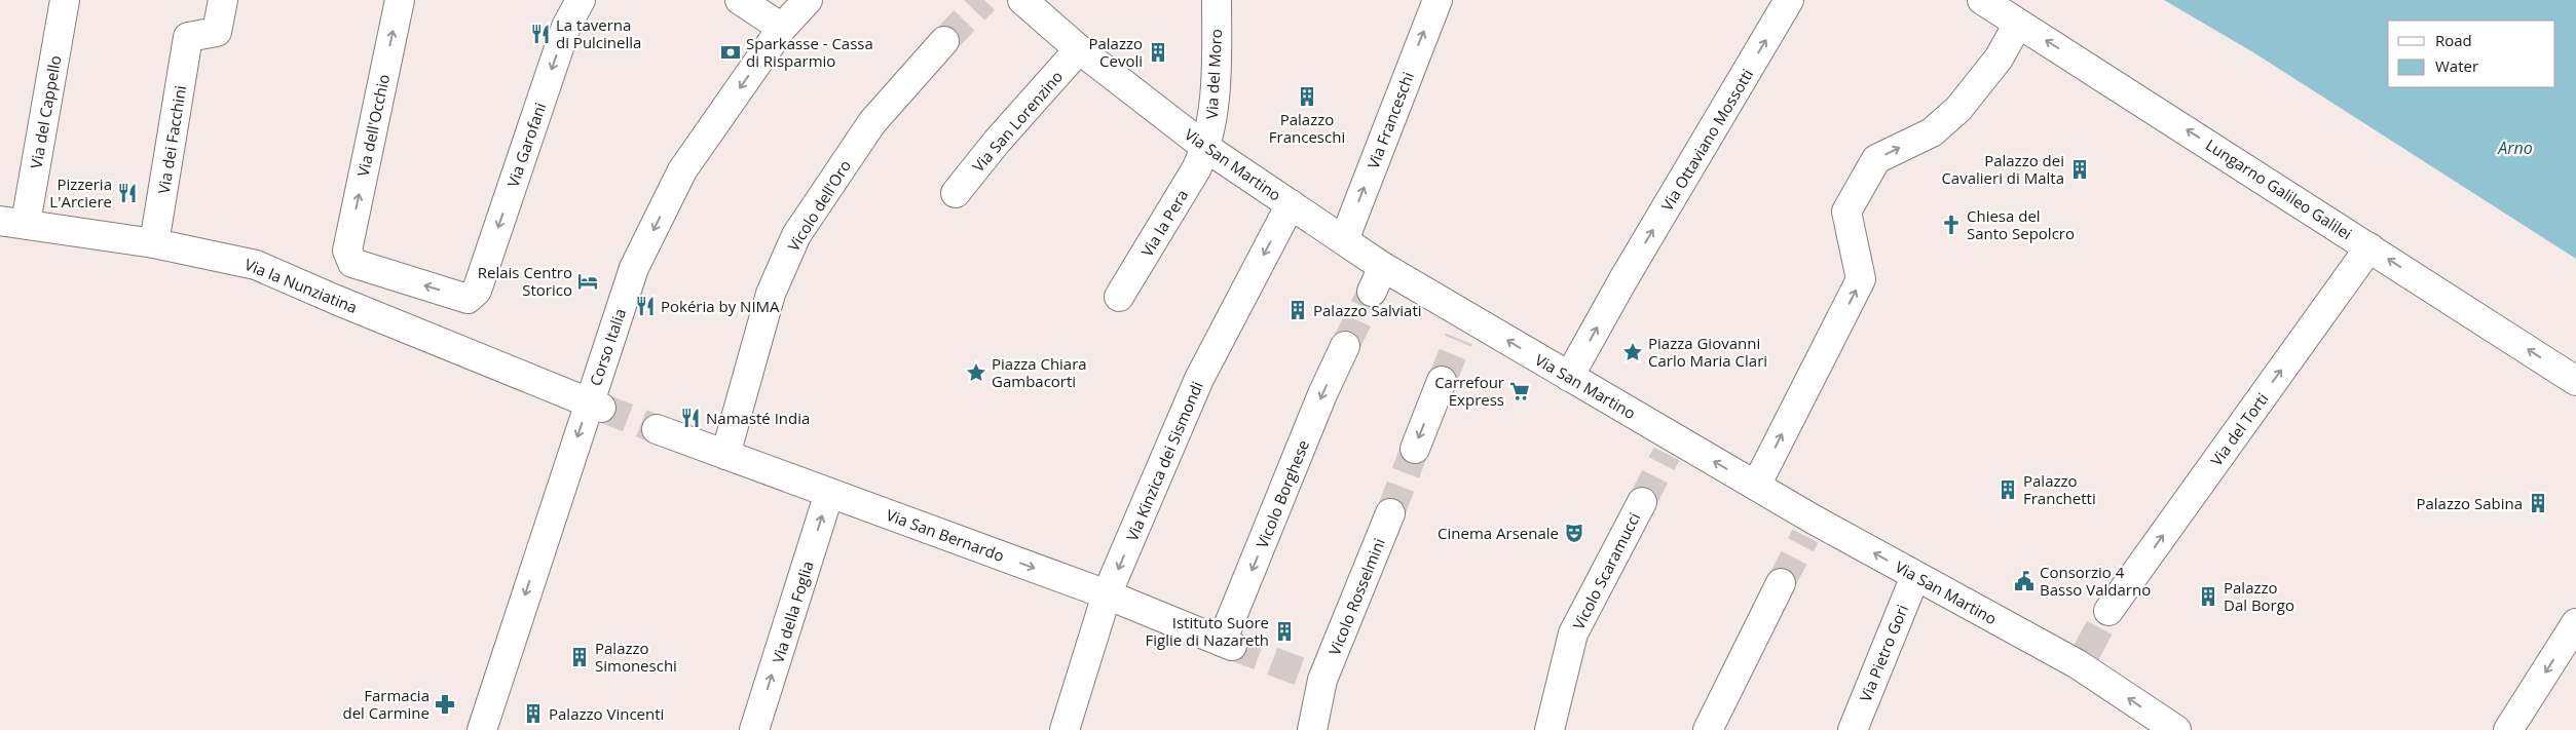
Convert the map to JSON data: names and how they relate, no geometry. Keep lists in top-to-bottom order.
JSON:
{
  "streets": {
    "street": [
      "Via del Moro",
      "Via del Cappello",
      "Via Franceschi",
      "Via San Lorenzino",
      "Via dell'Occhio",
      "Via dei Facchini",
      "Via Ottaviano Mossotti",
      "Via Garofani",
      "Via San Martino",
      "Lungarno Galileo Galilei",
      "Vicolo dell'Oro",
      "Via la Pera",
      "Via la Nunziatina",
      "Corso Italia",
      "Via del Torti",
      "Via Kinzica dei Sismondi",
      "Vicolo Borghese",
      "Via San Bernardo",
      "Vicolo Scaramucci",
      "Vicolo Rosselmini",
      "Via della Foglia",
      "Via Pietro Gori"
    ]
  },
  "crossings": [
    ["Via del Moro", "Via San Martino"],
    ["Via del Moro", "Via la Pera"],
    ["Via del Cappello", "Via la Nunziatina"],
    ["Via Franceschi", "Via San Martino"],
    ["Via San Lorenzino", "Via San Martino"],
    ["Via dell'Occhio", "Via Garofani"],
    ["Via dei Facchini", "Via la Nunziatina"],
    ["Via Ottaviano Mossotti", "Via San Martino"],
    ["Via San Martino", "Via la Pera"],
    ["Via San Martino", "Via Kinzica dei Sismondi"],
    ["Via San Martino", "Via Pietro Gori"],
    ["Lungarno Galileo Galilei", "Via del Torti"],
    ["Vicolo dell'Oro", "Via San Bernardo"],
    ["Via la Nunziatina", "Corso Italia"],
    ["Via Kinzica dei Sismondi", "Via San Bernardo"],
    ["Vicolo Borghese", "Via San Bernardo"],
    ["Via San Bernardo", "Via della Foglia"]
  ],
  "one_way": [
    "Via Franceschi",
    "Via Garofani",
    "Via San Martino",
    "Lungarno Galileo Galilei",
    "Corso Italia",
    "Via del Torti",
    "Via Kinzica dei Sismondi",
    "Vicolo Borghese",
    "Via San Bernardo",
    "Via della Foglia"
  ],
  "water": ["Arno"],
  "places": {
    "restaurant": [
      "La taverna di Pulcinella",
      "Pizzeria L'Arciere",
      "Pokéria by NIMA",
      "Namasté India"
    ],
    "bank": ["Sparkasse - Cassa di Risparmio"],
    "building": [
      "Palazzo Cevoli",
      "Palazzo Franceschi",
      "Palazzo dei Cavalieri di Malta",
      "Palazzo Salviati",
      "Palazzo Franchetti",
      "Palazzo Sabina",
      "Palazzo Dal Borgo",
      "Istituto Suore Figlie di Nazareth",
      "Palazzo Simoneschi",
      "Palazzo Vincenti"
    ],
    "church": ["Chiesa del Santo Sepolcro"],
    "hotel": ["Relais Centro Storico"],
    "place": ["Piazza Giovanni Carlo Maria Clari", "Piazza Chiara Gambacorti"],
    "supermarket": ["Carrefour Express"],
    "theatre": ["Cinema Arsenale"],
    "public building": ["Consorzio 4 Basso Valdarno"],
    "pharmacy": ["Farmacia del Carmine"]
  },
  "legend": ["Road", "Water"]
}
